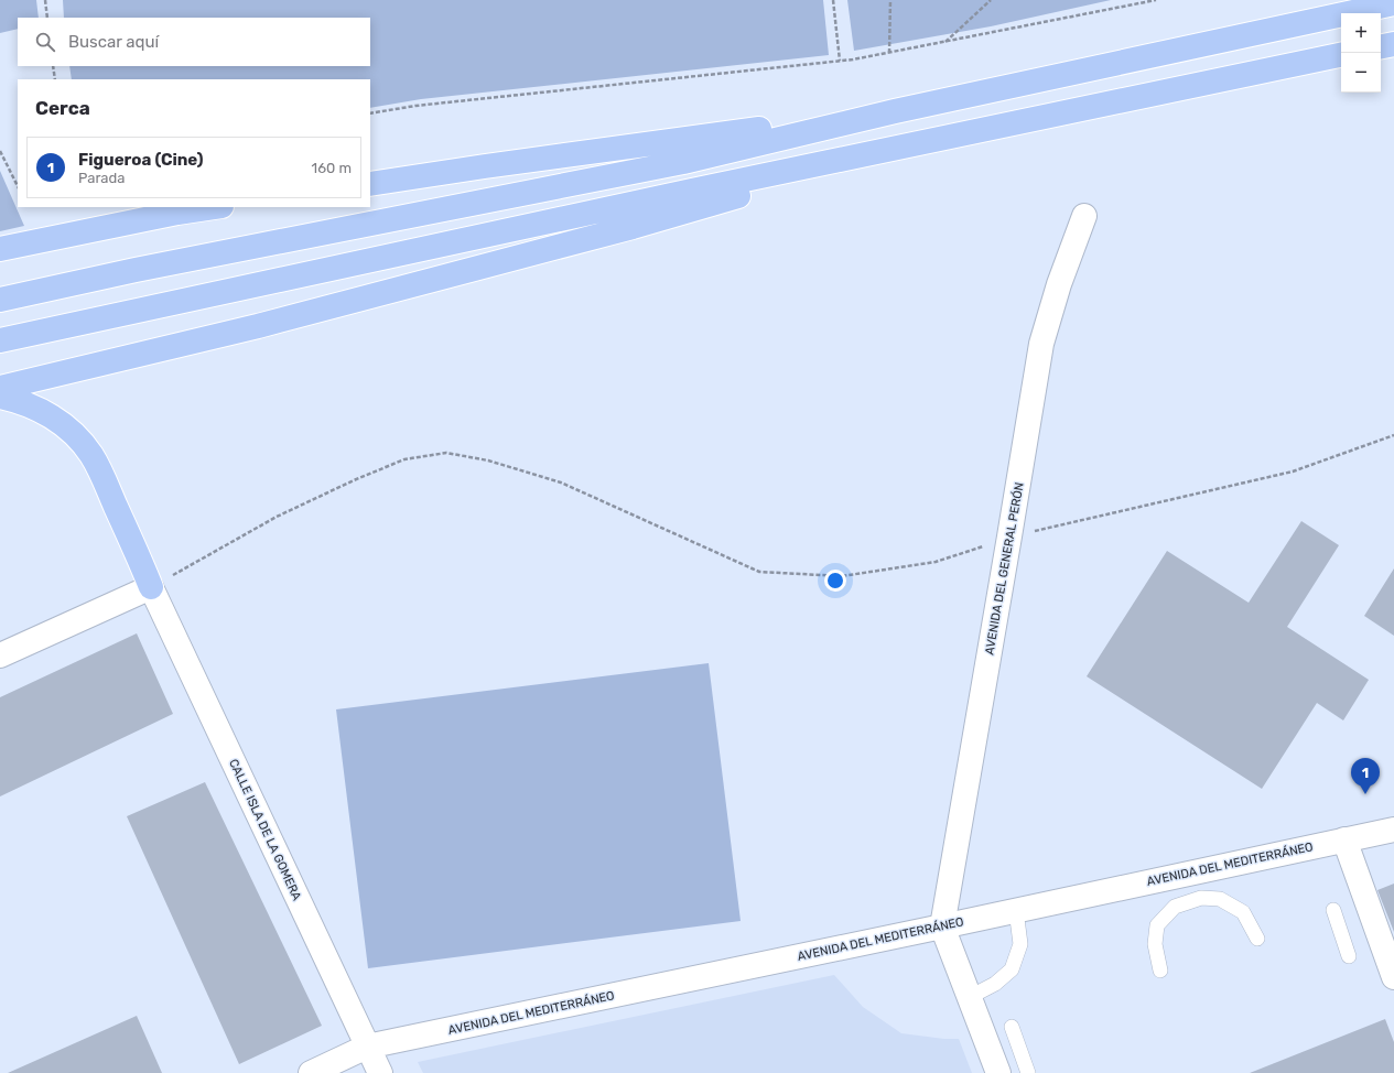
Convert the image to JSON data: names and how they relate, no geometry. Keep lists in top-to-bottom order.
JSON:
{
  "streets": {
    "main road": ["AVENIDA DEL GENERAL PERÓN", "CALLE ISLA DE LA GOMERA", "AVENIDA DEL MEDITERRÁNEO"]
  },
  "crossings": [
    ["AVENIDA DEL GENERAL PERÓN", "AVENIDA DEL MEDITERRÁNEO"],
    ["CALLE ISLA DE LA GOMERA", "AVENIDA DEL MEDITERRÁNEO"]
  ],
  "page": {
    "map_buttons": ["+", "−"],
    "search": "Buscar aquí",
    "heading": "Cerca",
    "list": [
      {
        "mark": "1",
        "name": "Figueroa (Cine)",
        "note": "Parada",
        "value": "160 m"
      }
    ],
    "pins": "1"
  }
}
